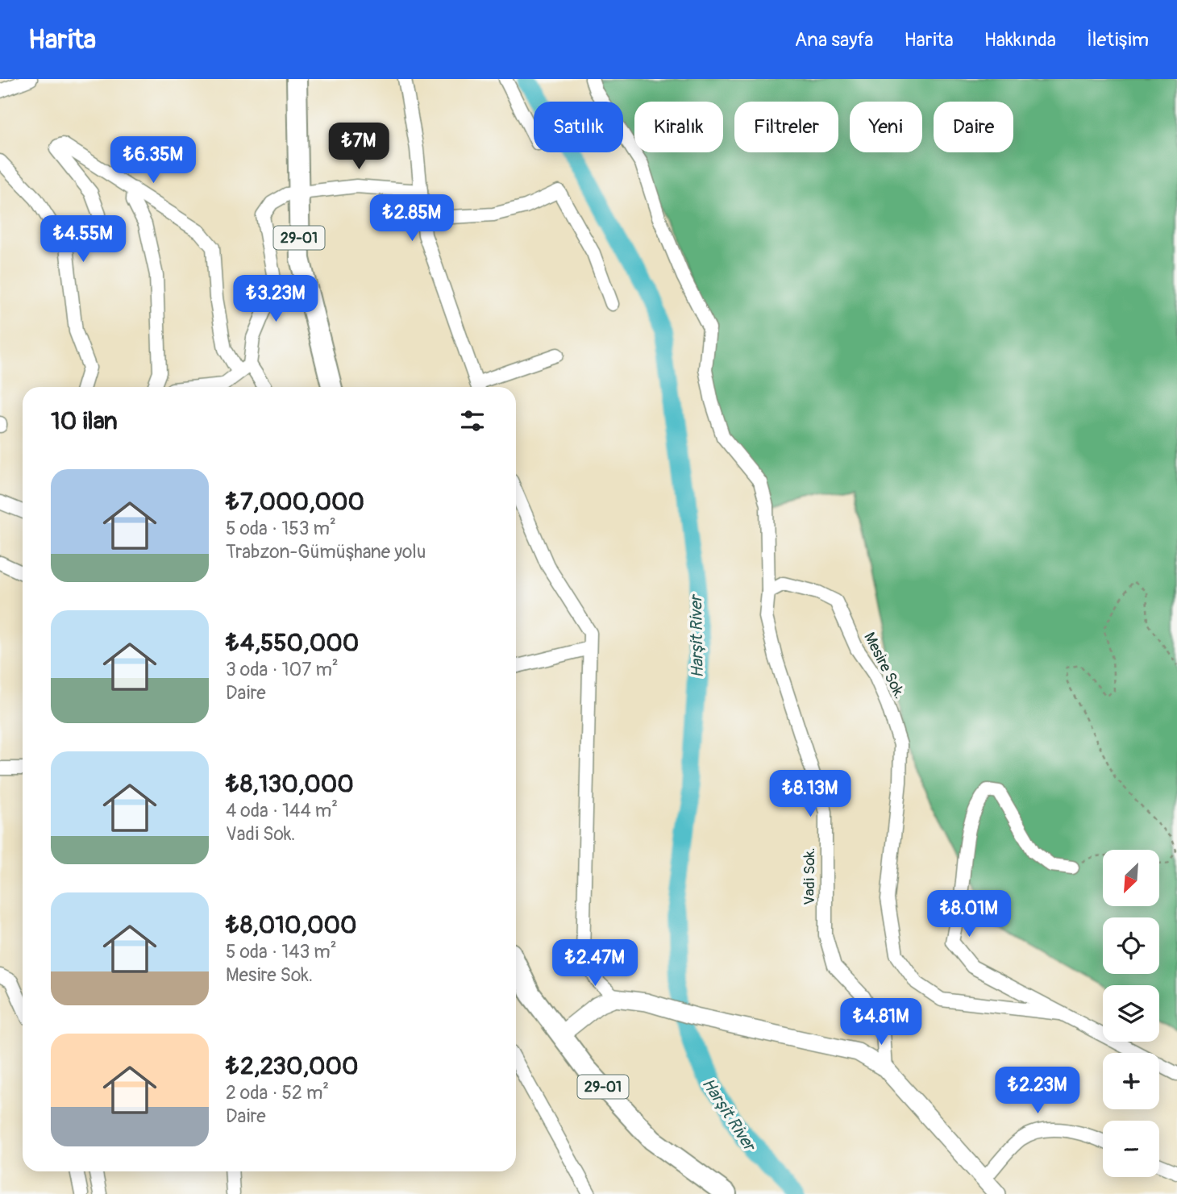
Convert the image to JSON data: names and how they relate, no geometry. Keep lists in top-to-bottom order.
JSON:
{
  "streets": {
    "main road": ["29-01"],
    "street": ["Mesire Sok.", "Vadi Sok."]
  },
  "crossings": [
    ["Mesire Sok.", "Vadi Sok."]
  ],
  "water": ["Harşit River"],
  "north": "bottom left",
  "page": {
    "header": "Harita",
    "nav": [
      "Ana sayfa",
      "Harita",
      "Hakkında",
      "İletişim"
    ],
    "chip": [
      "Satılık",
      "Kiralık",
      "Filtreler",
      "Yeni",
      "Daire"
    ],
    "price": [
      "₺7M",
      "₺6.35M",
      "₺2.85M",
      "₺4.55M",
      "₺3.23M",
      "₺8.13M",
      "₺8.01M",
      "₺2.47M",
      "₺4.81M",
      "₺2.23M"
    ],
    "heading": "10 ilan",
    "list": [
      {
        "name": "₺7,000,000",
        "note": "5 oda · 153 m² · Trabzon-Gümüşhane yolu"
      },
      {
        "name": "₺4,550,000",
        "note": "3 oda · 107 m² · Daire"
      },
      {
        "name": "₺8,130,000",
        "note": "4 oda · 144 m² · Vadi Sok."
      },
      {
        "name": "₺8,010,000",
        "note": "5 oda · 143 m² · Mesire Sok."
      },
      {
        "name": "₺2,230,000",
        "note": "2 oda · 52 m² · Daire"
      }
    ],
    "map_buttons": ["+", "−"]
  }
}
